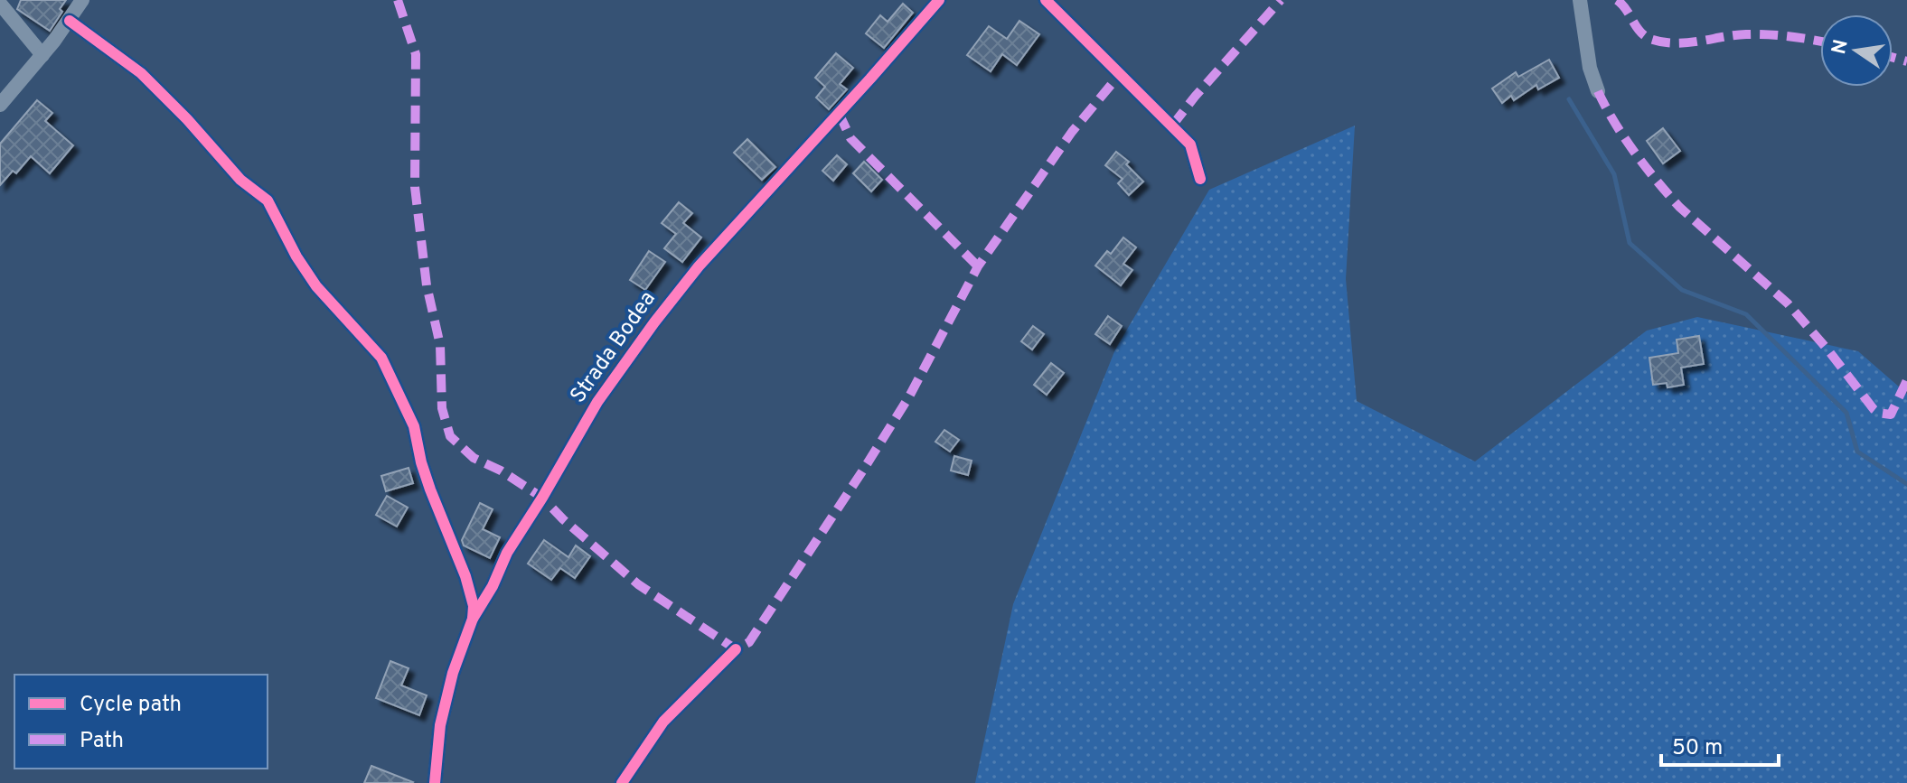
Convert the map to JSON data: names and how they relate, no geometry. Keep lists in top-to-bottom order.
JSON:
{
  "streets": {
    "street": ["Strada Bodea"]
  },
  "legend": ["Cycle path", "Path"],
  "scale_bar": "50 m",
  "north": "left"
}
